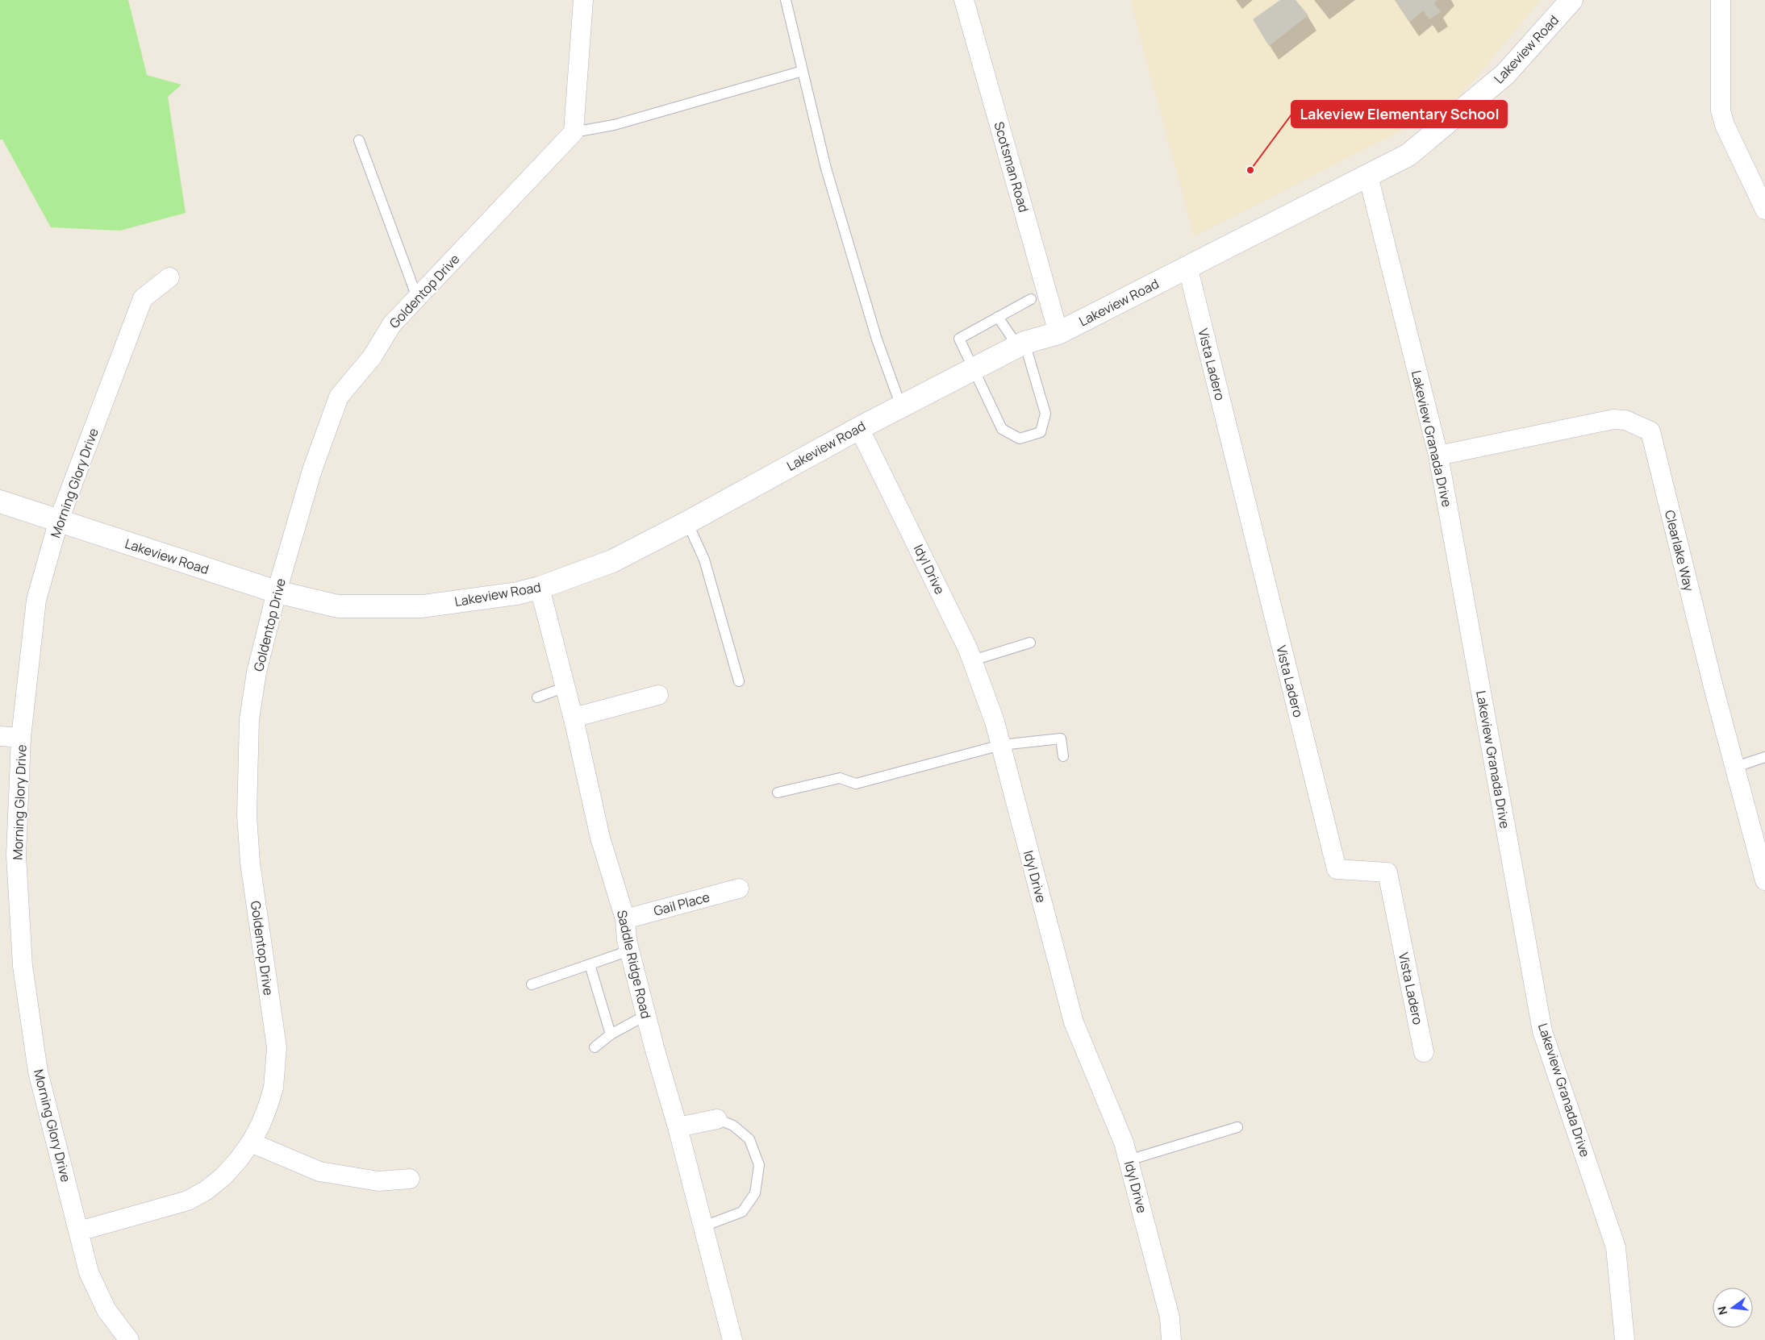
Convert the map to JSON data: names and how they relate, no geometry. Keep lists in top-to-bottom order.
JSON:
{
  "streets": {
    "street": [
      "Lakeview Road",
      "Scotsman Road",
      "Goldentop Drive",
      "Vista Ladero",
      "Lakeview Granada Drive",
      "Morning Glory Drive",
      "Clearlake Way",
      "Idyl Drive",
      "Gail Place",
      "Saddle Ridge Road"
    ]
  },
  "crossings": [
    ["Lakeview Road", "Scotsman Road"],
    ["Lakeview Road", "Goldentop Drive"],
    ["Lakeview Road", "Vista Ladero"],
    ["Lakeview Road", "Lakeview Granada Drive"],
    ["Lakeview Road", "Morning Glory Drive"],
    ["Lakeview Road", "Idyl Drive"],
    ["Lakeview Road", "Saddle Ridge Road"],
    ["Goldentop Drive", "Morning Glory Drive"],
    ["Lakeview Granada Drive", "Clearlake Way"],
    ["Gail Place", "Saddle Ridge Road"]
  ],
  "places": ["Lakeview Elementary School"],
  "north": "left"
}
